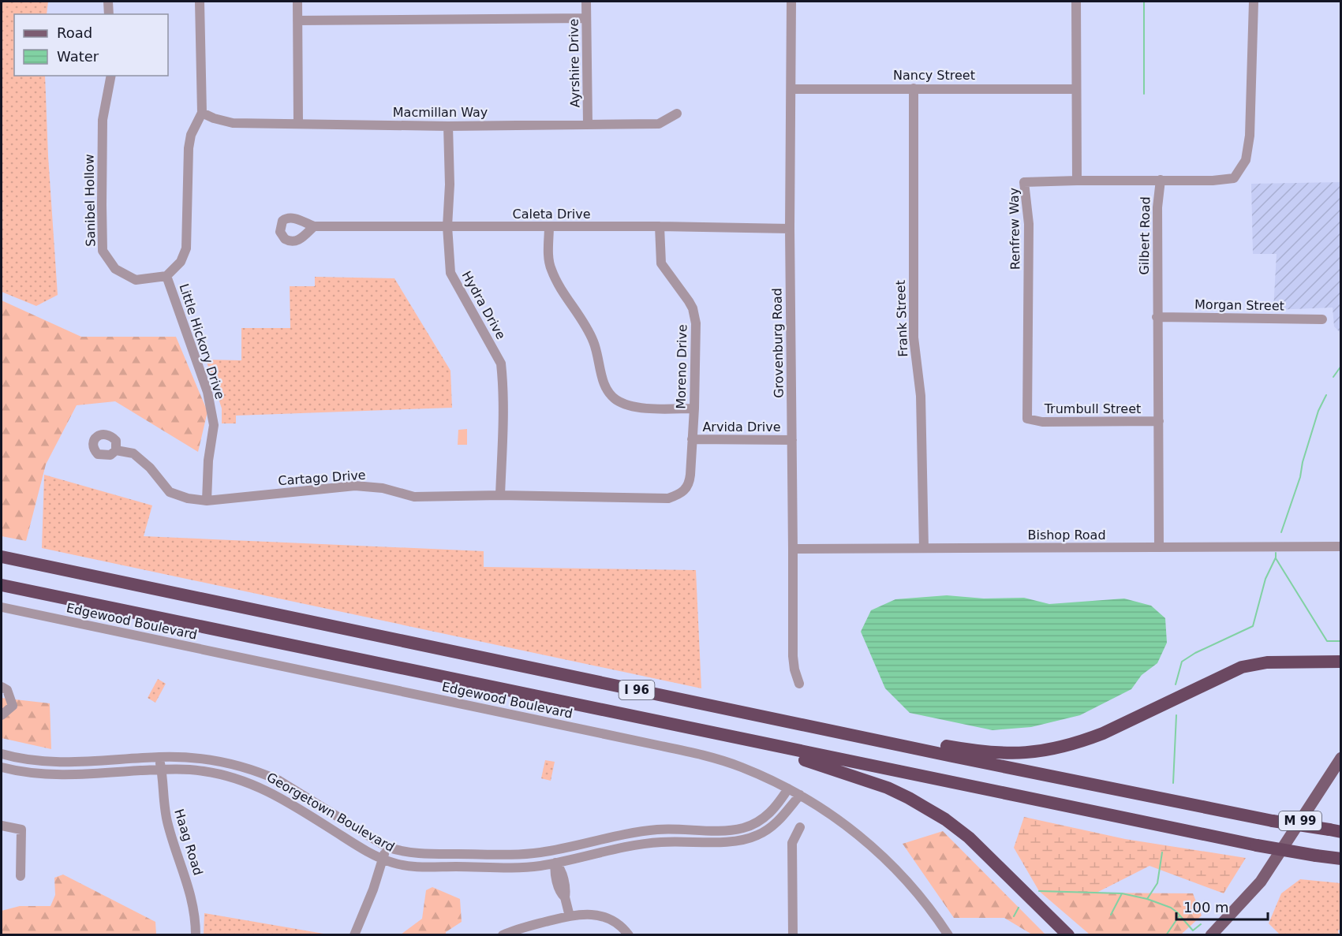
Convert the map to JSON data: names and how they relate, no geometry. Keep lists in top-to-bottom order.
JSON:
{
  "streets": {
    "highway": ["I 96"],
    "main road": ["M 99"],
    "street": [
      "Ayrshire Drive",
      "Nancy Street",
      "Macmillan Way",
      "Sanibel Hollow",
      "Caleta Drive",
      "Renfrew Way",
      "Gilbert Road",
      "Hydra Drive",
      "Morgan Street",
      "Frank Street",
      "Little Hickory Drive",
      "Grovenburg Road",
      "Moreno Drive",
      "Trumbull Street",
      "Arvida Drive",
      "Cartago Drive",
      "Bishop Road",
      "Edgewood Boulevard",
      "Georgetown Boulevard",
      "Haag Road"
    ]
  },
  "crossings": [
    ["Ayrshire Drive", "Macmillan Way"],
    ["Nancy Street", "Frank Street"],
    ["Nancy Street", "Grovenburg Road"],
    ["Macmillan Way", "Hydra Drive"],
    ["Sanibel Hollow", "Little Hickory Drive"],
    ["Caleta Drive", "Hydra Drive"],
    ["Caleta Drive", "Grovenburg Road"],
    ["Caleta Drive", "Moreno Drive"],
    ["Renfrew Way", "Trumbull Street"],
    ["Gilbert Road", "Morgan Street"],
    ["Gilbert Road", "Trumbull Street"],
    ["Gilbert Road", "Bishop Road"],
    ["Hydra Drive", "Cartago Drive"],
    ["Frank Street", "Bishop Road"],
    ["Little Hickory Drive", "Cartago Drive"],
    ["Grovenburg Road", "Arvida Drive"],
    ["Grovenburg Road", "Bishop Road"],
    ["Moreno Drive", "Arvida Drive"],
    ["Moreno Drive", "Cartago Drive"],
    ["Edgewood Boulevard", "Georgetown Boulevard"],
    ["Georgetown Boulevard", "Haag Road"]
  ],
  "legend": ["Road", "Water"],
  "scale_bar": "100 m"
}
